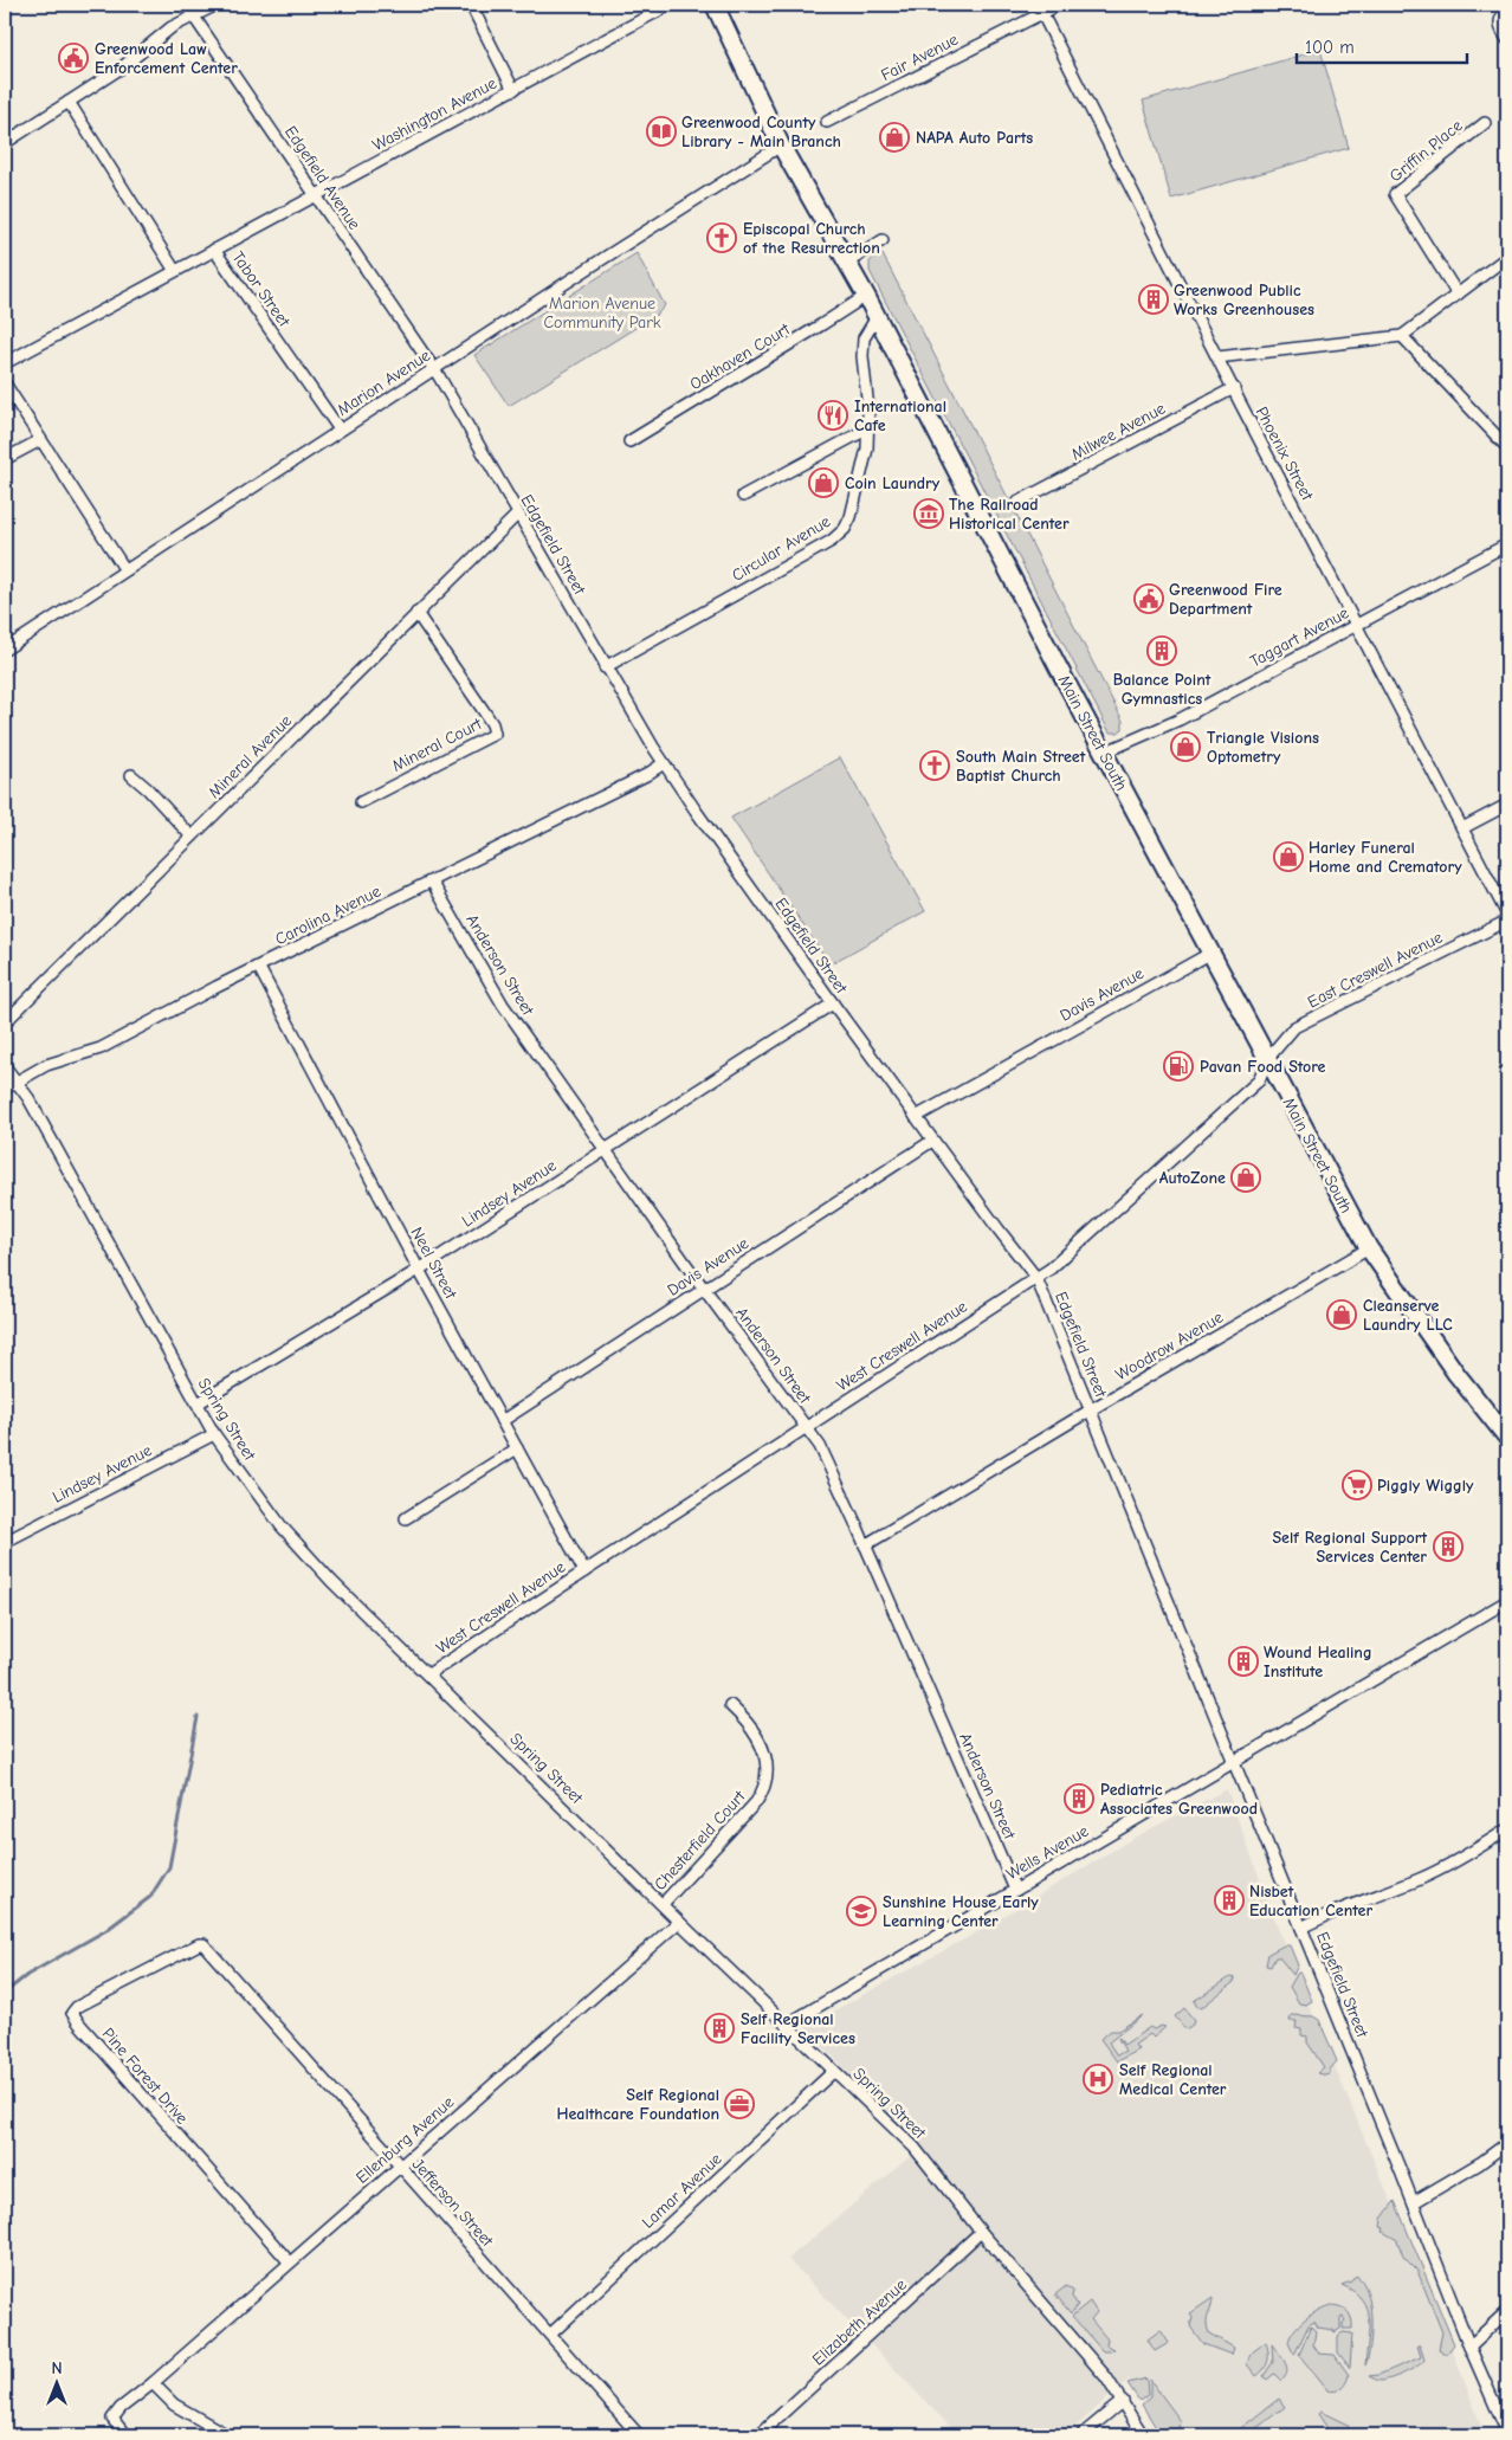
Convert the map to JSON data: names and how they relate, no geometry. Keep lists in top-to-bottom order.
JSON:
{
  "streets": {
    "main road": ["Main Street South"],
    "street": [
      "Fair Avenue",
      "Washington Avenue",
      "Griffin Place",
      "Edgefield Avenue",
      "Tabor Street",
      "Oakhaven Court",
      "Marion Avenue",
      "Milwee Avenue",
      "Phoenix Street",
      "Edgefield Street",
      "Circular Avenue",
      "Taggart Avenue",
      "Mineral Court",
      "Mineral Avenue",
      "Carolina Avenue",
      "Anderson Street",
      "East Creswell Avenue",
      "Davis Avenue",
      "Lindsey Avenue",
      "Neel Street",
      "West Creswell Avenue",
      "Woodrow Avenue",
      "Spring Street",
      "Chesterfield Court",
      "Wells Avenue",
      "Pine Forest Drive",
      "Ellenburg Avenue",
      "Lamar Avenue",
      "Jefferson Street",
      "Elizabeth Avenue"
    ]
  },
  "crossings": [
    ["Fair Avenue", "Phoenix Street"],
    ["Washington Avenue", "Edgefield Avenue"],
    ["Washington Avenue", "Tabor Street"],
    ["Edgefield Avenue", "Marion Avenue"],
    ["Edgefield Avenue", "Edgefield Street"],
    ["Tabor Street", "Marion Avenue"],
    ["Oakhaven Court", "Main Street South"],
    ["Marion Avenue", "Edgefield Street"],
    ["Marion Avenue", "Main Street South"],
    ["Milwee Avenue", "Phoenix Street"],
    ["Phoenix Street", "Taggart Avenue"],
    ["Edgefield Street", "Circular Avenue"],
    ["Edgefield Street", "Mineral Avenue"],
    ["Edgefield Street", "Carolina Avenue"],
    ["Edgefield Street", "Davis Avenue"],
    ["Edgefield Street", "Lindsey Avenue"],
    ["Edgefield Street", "West Creswell Avenue"],
    ["Edgefield Street", "Woodrow Avenue"],
    ["Edgefield Street", "Wells Avenue"],
    ["Circular Avenue", "Main Street South"],
    ["Taggart Avenue", "Main Street South"],
    ["Main Street South", "East Creswell Avenue"],
    ["Main Street South", "Davis Avenue"],
    ["Main Street South", "West Creswell Avenue"],
    ["Main Street South", "Woodrow Avenue"],
    ["Mineral Court", "Mineral Avenue"],
    ["Carolina Avenue", "Anderson Street"],
    ["Carolina Avenue", "Neel Street"],
    ["Carolina Avenue", "Spring Street"],
    ["Anderson Street", "Davis Avenue"],
    ["Anderson Street", "Lindsey Avenue"],
    ["Anderson Street", "West Creswell Avenue"],
    ["Anderson Street", "Woodrow Avenue"],
    ["Anderson Street", "Wells Avenue"],
    ["East Creswell Avenue", "West Creswell Avenue"],
    ["Davis Avenue", "Neel Street"],
    ["Lindsey Avenue", "Neel Street"],
    ["Lindsey Avenue", "Spring Street"],
    ["Neel Street", "West Creswell Avenue"],
    ["West Creswell Avenue", "Spring Street"],
    ["Spring Street", "Chesterfield Court"],
    ["Spring Street", "Wells Avenue"],
    ["Spring Street", "Ellenburg Avenue"],
    ["Spring Street", "Lamar Avenue"],
    ["Spring Street", "Elizabeth Avenue"],
    ["Pine Forest Drive", "Ellenburg Avenue"],
    ["Pine Forest Drive", "Jefferson Street"],
    ["Ellenburg Avenue", "Jefferson Street"],
    ["Lamar Avenue", "Jefferson Street"]
  ],
  "parks": ["Marion Avenue Community Park"],
  "places": {
    "public building": ["Greenwood Law Enforcement Center", "Greenwood Fire Department"],
    "library": ["Greenwood County Library - Main Branch"],
    "shop": [
      "NAPA Auto Parts",
      "Coin Laundry",
      "Triangle Visions Optometry",
      "Harley Funeral Home and Crematory",
      "AutoZone",
      "Cleanserve Laundry LLC"
    ],
    "church": ["Episcopal Church of the Resurrection", "South Main Street Baptist Church"],
    "building": [
      "Greenwood Public Works Greenhouses",
      "Balance Point Gymnastics",
      "Self Regional Support Services Center",
      "Wound Healing Institute",
      "Pediatric Associates Greenwood",
      "Nisbet Education Center",
      "Self Regional Facility Services"
    ],
    "restaurant": ["International Cafe"],
    "museum": ["The Railroad Historical Center"],
    "fuel station": ["Pavan Food Store"],
    "supermarket": ["Piggly Wiggly"],
    "school or university": ["Sunshine House Early Learning Center"],
    "hospital": ["Self Regional Medical Center"],
    "office": ["Self Regional Healthcare Foundation"]
  },
  "scale_bar": "100 m",
  "north": "top"
}
